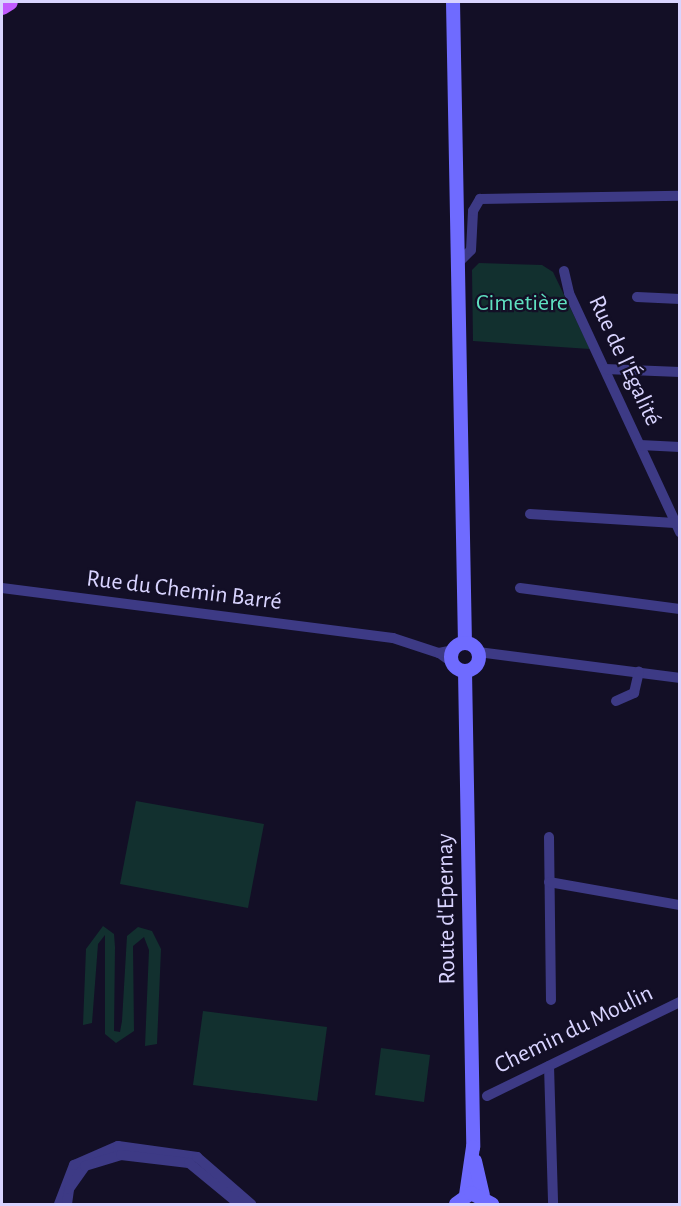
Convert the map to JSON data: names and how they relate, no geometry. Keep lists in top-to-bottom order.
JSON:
{
  "streets": {
    "main road": ["Route d'Epernay"],
    "street": ["Rue de l'Égalité", "Rue du Chemin Barré", "Chemin du Moulin"]
  },
  "crossings": [
    ["Rue du Chemin Barré", "Route d'Epernay"]
  ],
  "parks": ["Cimetière"]
}
